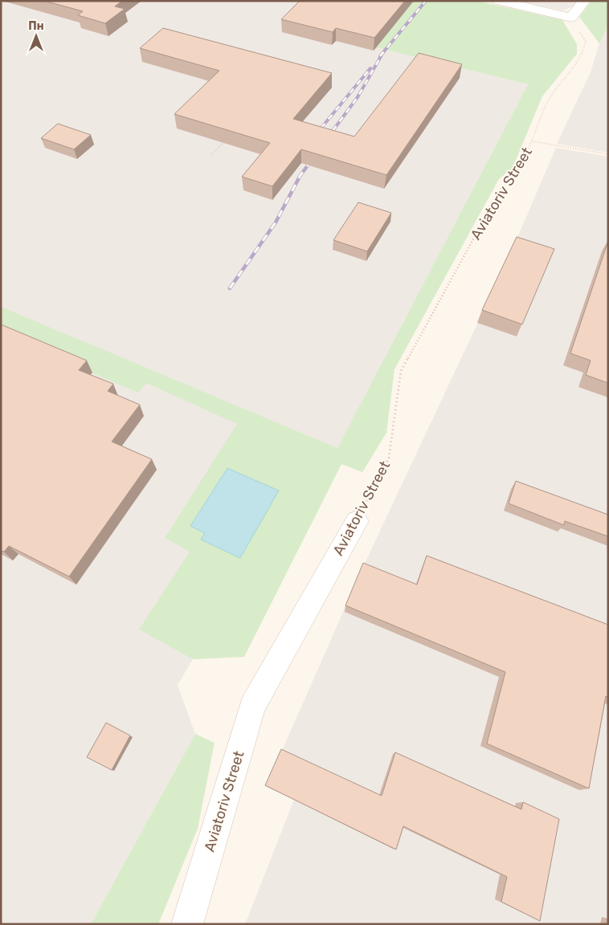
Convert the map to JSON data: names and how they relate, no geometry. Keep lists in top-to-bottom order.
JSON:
{
  "streets": {
    "street": ["Aviatoriv Street"]
  },
  "north": "top"
}
